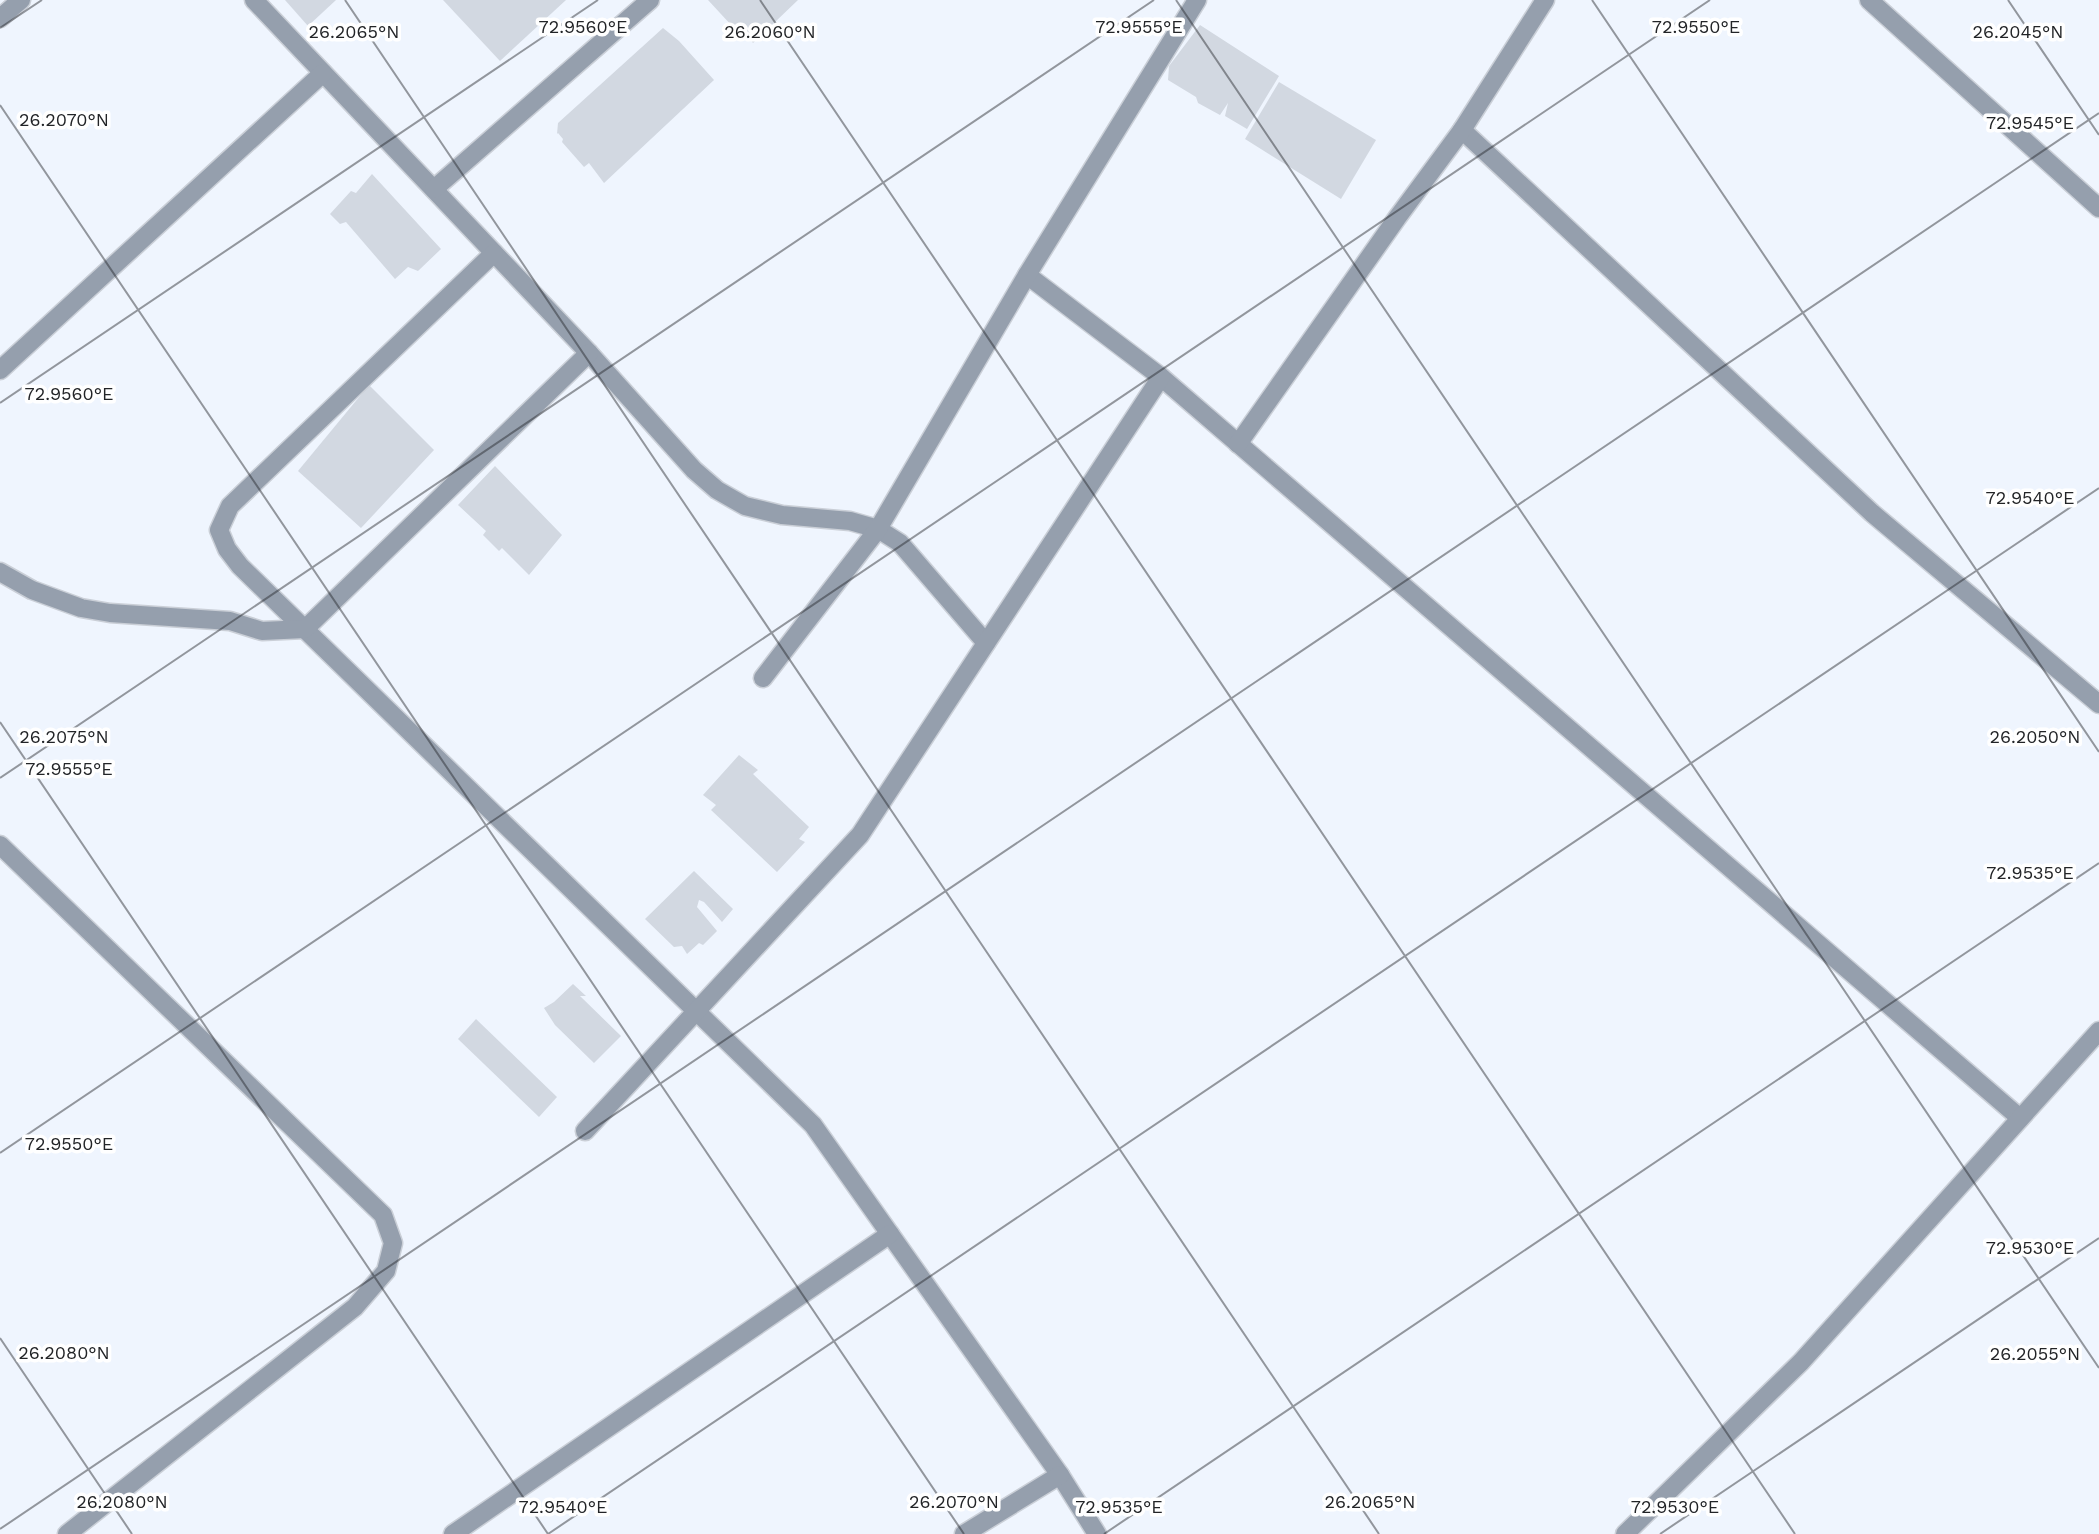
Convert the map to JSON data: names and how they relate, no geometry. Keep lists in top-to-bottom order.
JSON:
{
  "coordinates": [
    "72.9560°E",
    "72.9555°E",
    "72.9550°E",
    "26.2065°N",
    "26.2060°N",
    "26.2045°N",
    "26.2070°N",
    "72.9545°E",
    "72.9540°E",
    "26.2075°N",
    "26.2050°N",
    "72.9535°E",
    "72.9530°E",
    "26.2080°N",
    "26.2055°N"
  ]
}
